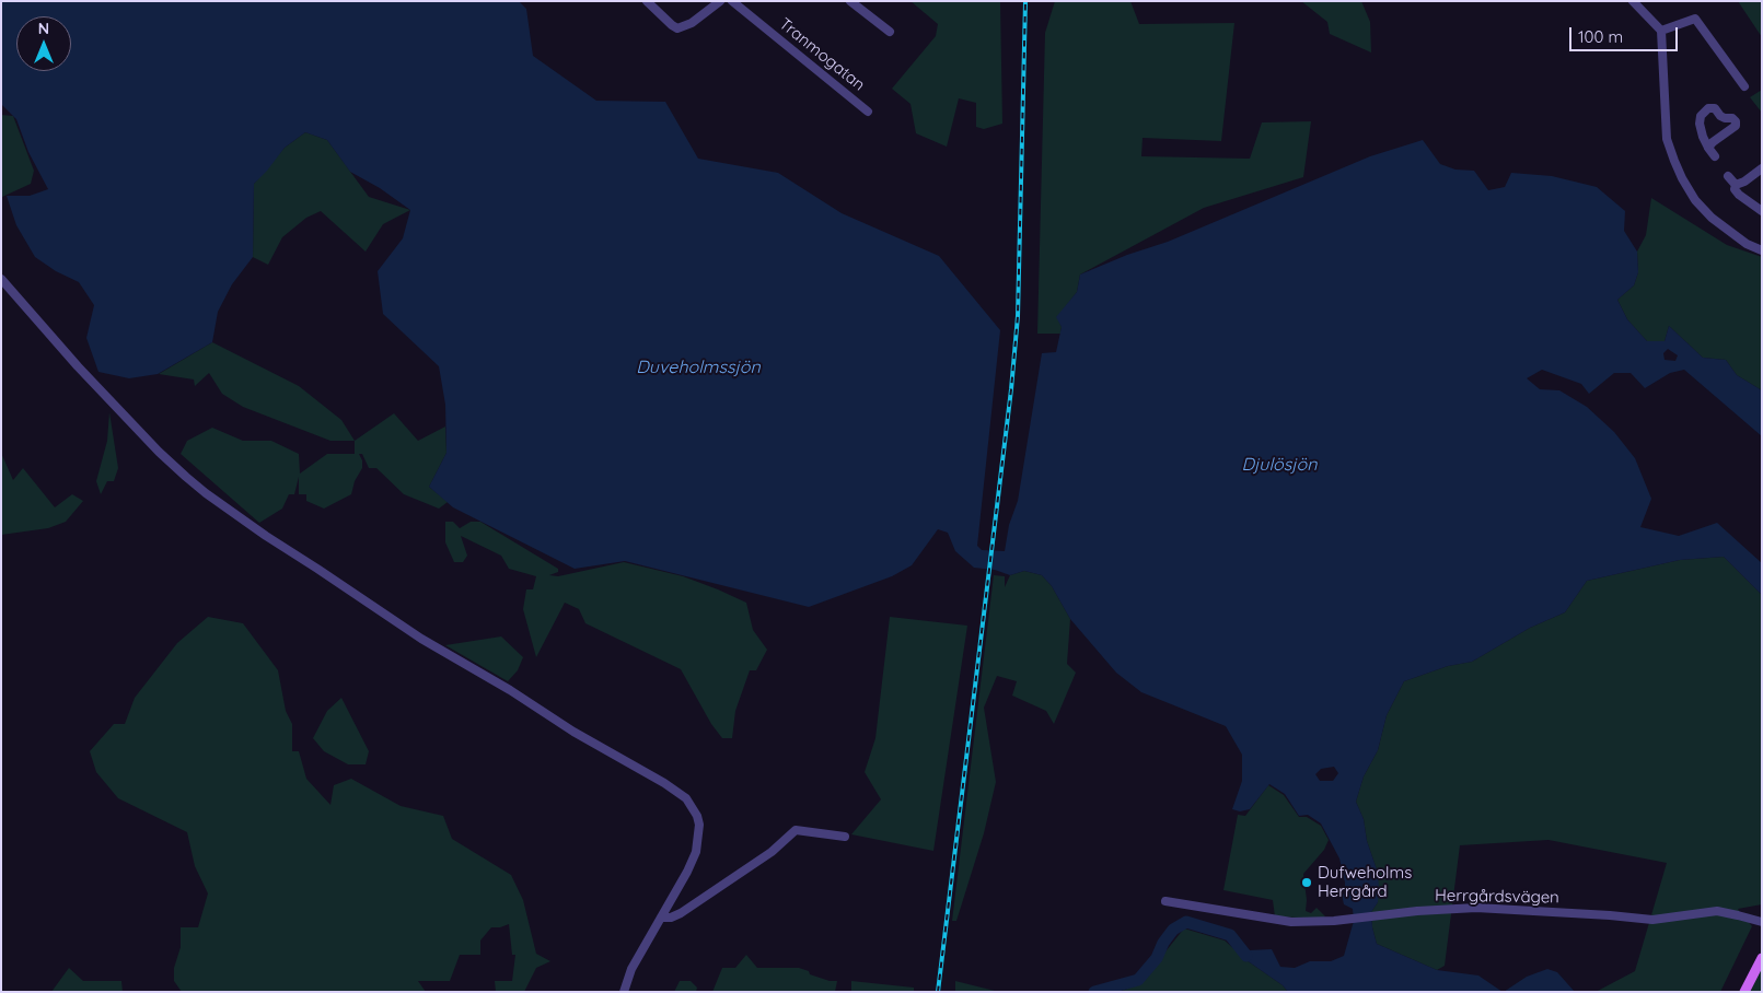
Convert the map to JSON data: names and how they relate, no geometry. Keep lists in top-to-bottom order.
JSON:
{
  "streets": {
    "street": ["Tranmogatan", "Herrgårdsvägen"]
  },
  "water": ["Duveholmssjön", "Djulösjön"],
  "places": ["Dufweholms Herrgård"],
  "scale_bar": "100 m",
  "north": "top"
}
